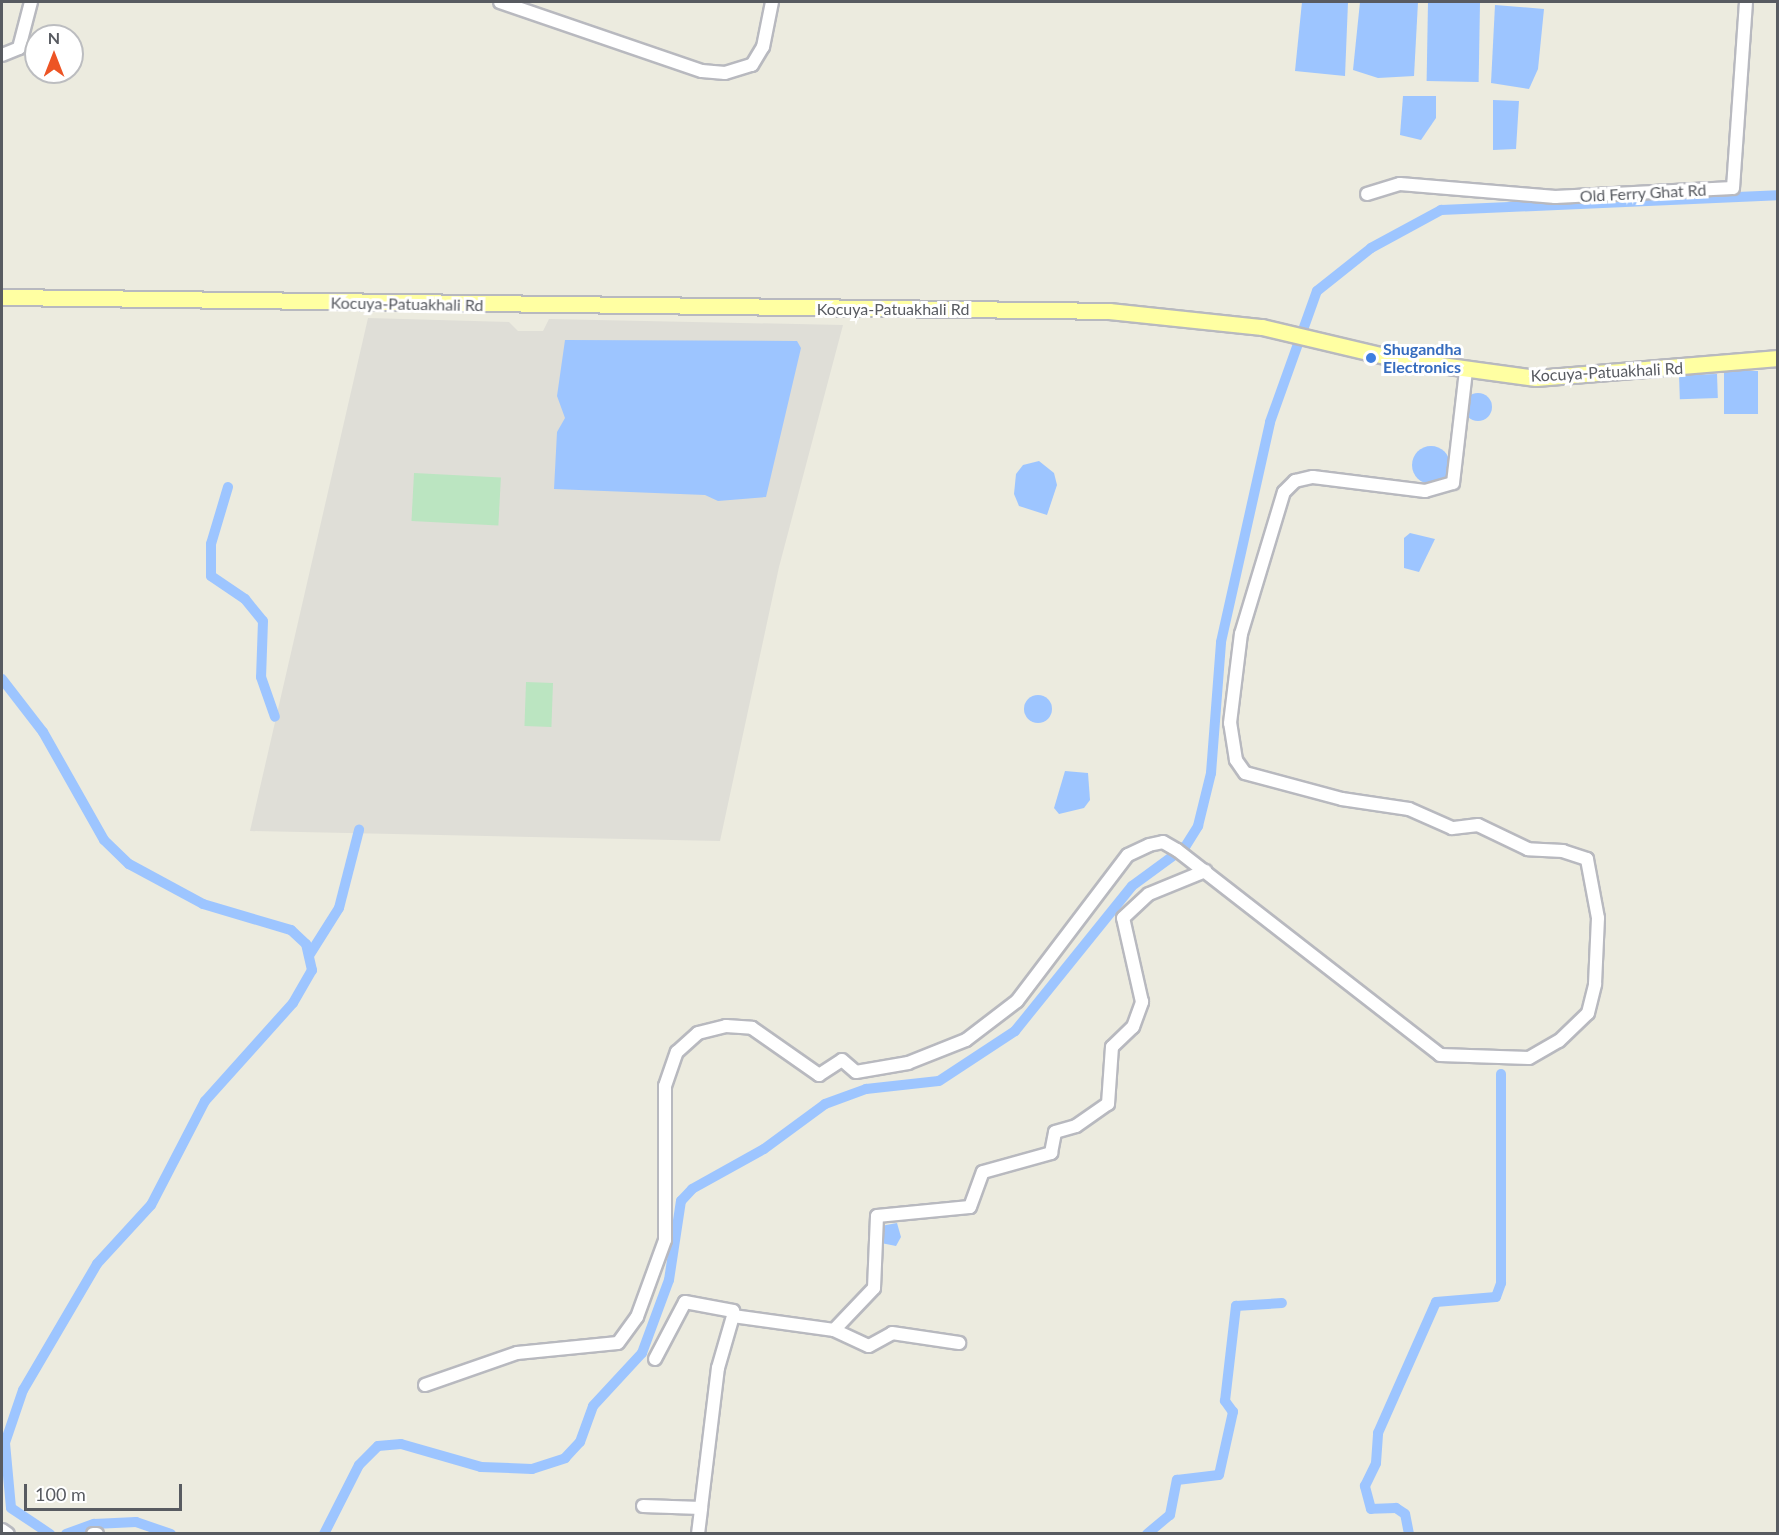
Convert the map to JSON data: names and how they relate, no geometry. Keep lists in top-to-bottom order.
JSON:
{
  "streets": {
    "main road": ["Kocuya-Patuakhali Rd"],
    "street": ["Old Ferry Ghat Rd"]
  },
  "places": ["Shugandha Electronics"],
  "scale_bar": "100 m",
  "north": "top"
}
